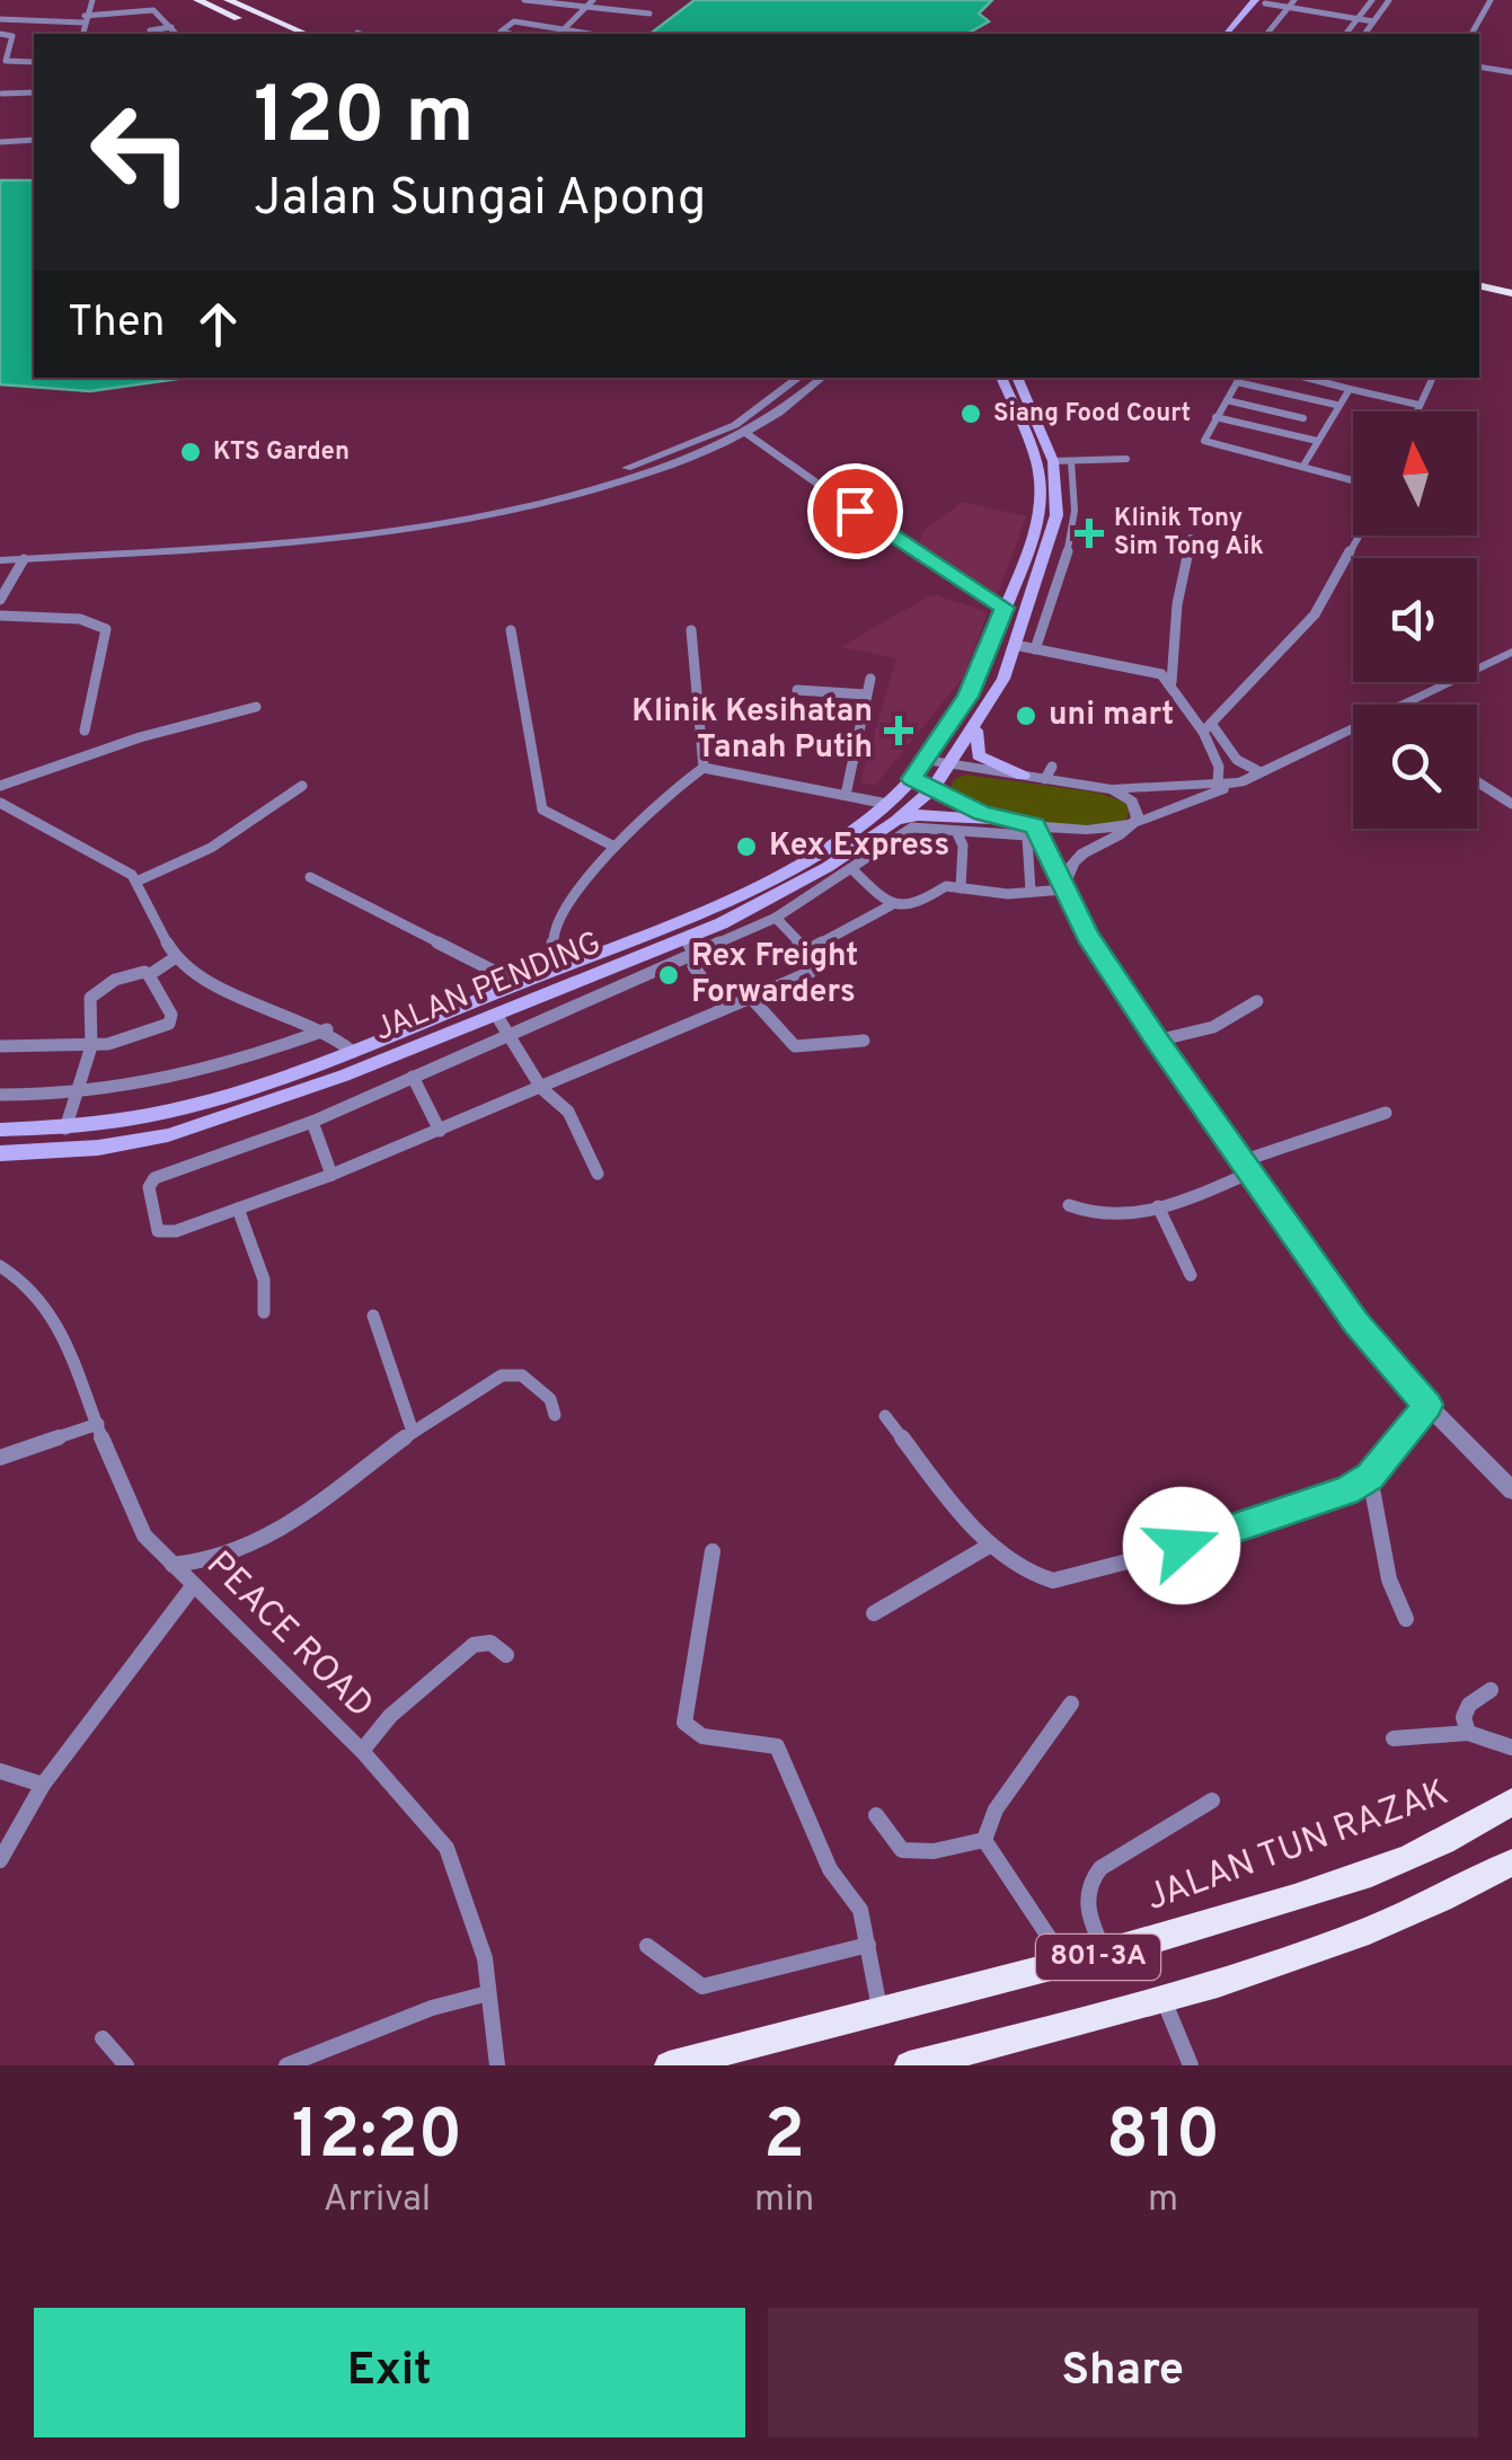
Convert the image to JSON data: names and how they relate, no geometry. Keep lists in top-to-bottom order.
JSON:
{
  "streets": {
    "highway": ["JALAN TUN RAZAK", "801-3A"],
    "main road": ["JALAN PENDING"],
    "street": ["PEACE ROAD"]
  },
  "places": {
    "other": [
      "Siang Food Court",
      "KTS Garden",
      "uni mart",
      "Kex Express",
      "Rex Freight Forwarders"
    ],
    "health": ["Klinik Tony Sim Tong Aik", "Klinik Kesihatan Tanah Putih"]
  },
  "north": "top",
  "page": {
    "turn": ["120 m", "Jalan Sungai Apong"],
    "then": "Then",
    "eta": [
      "12:20",
      "Arrival",
      "2",
      "min",
      "810",
      "m"
    ],
    "buttons": ["Exit", "Share"]
  }
}
